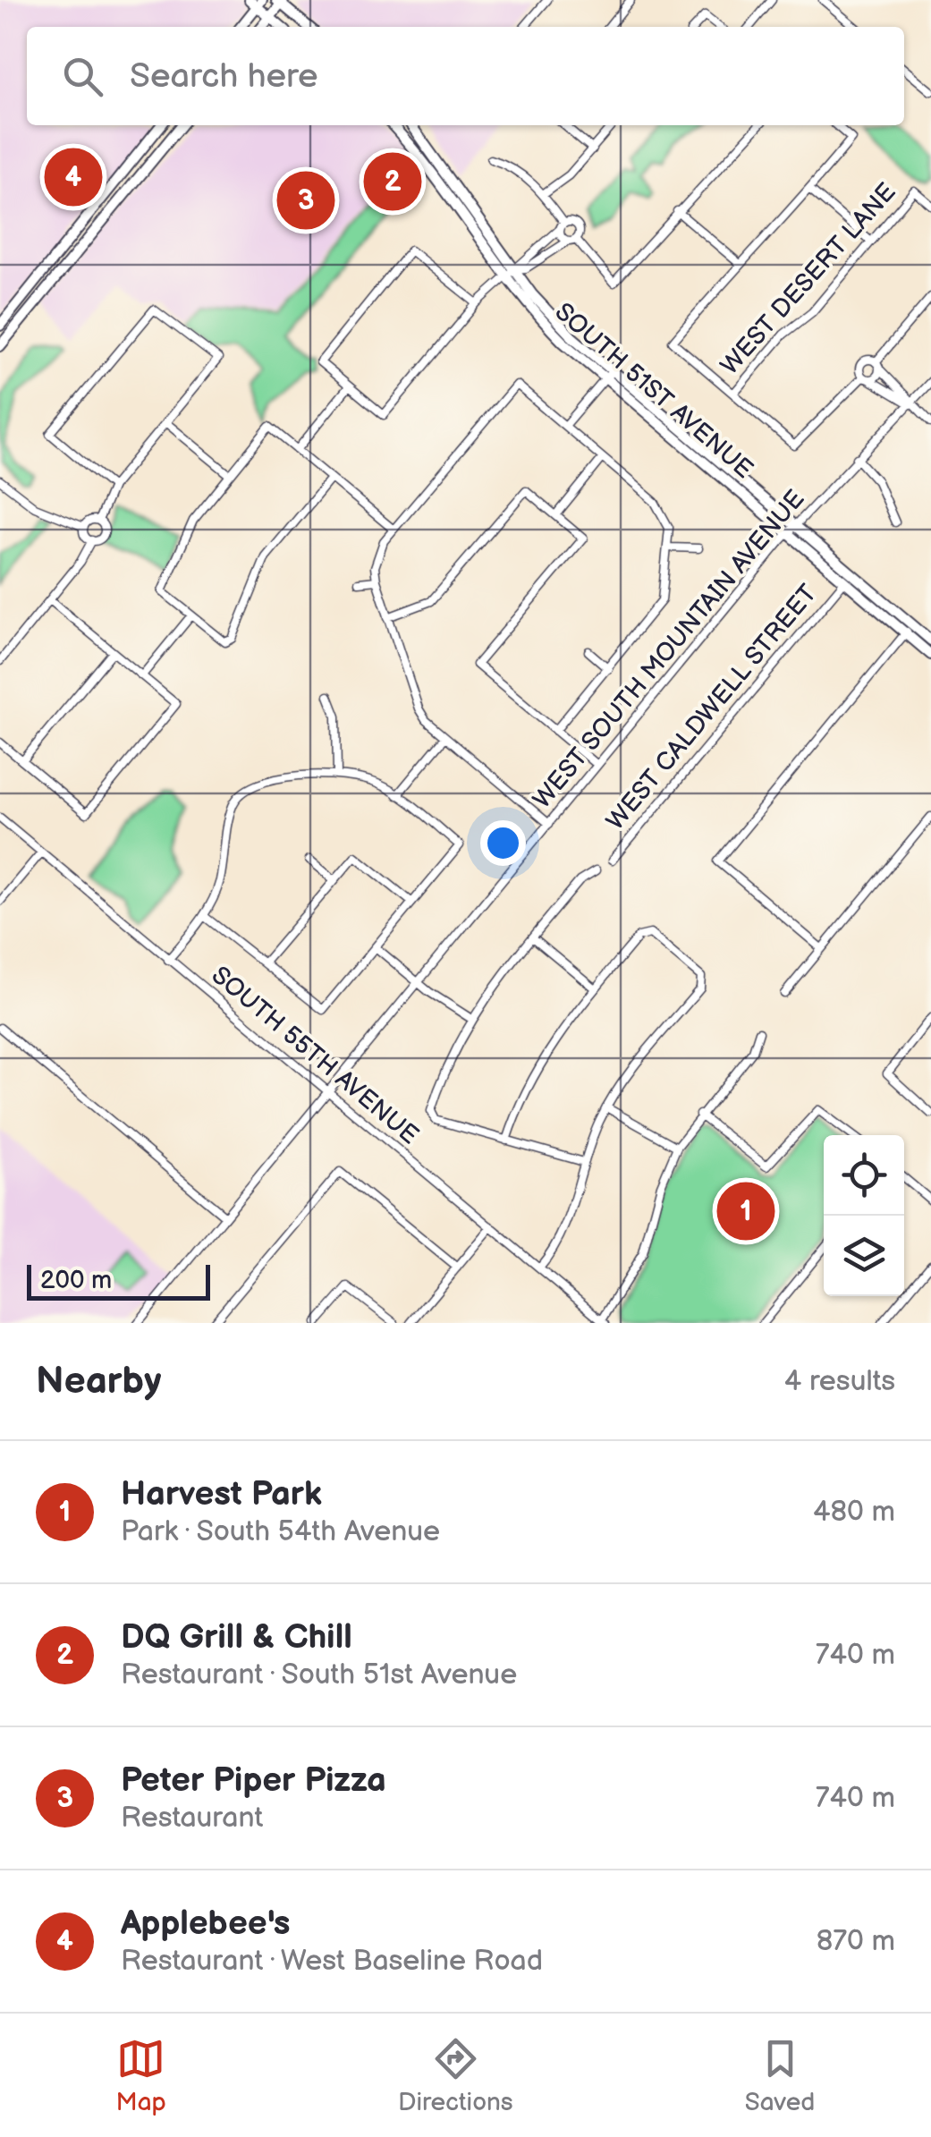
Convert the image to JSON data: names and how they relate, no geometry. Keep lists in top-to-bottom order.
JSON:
{
  "streets": {
    "main road": ["SOUTH 51ST AVENUE"],
    "street": [
      "WEST DESERT LANE",
      "WEST SOUTH MOUNTAIN AVENUE",
      "WEST CALDWELL STREET",
      "SOUTH 55TH AVENUE"
    ]
  },
  "crossings": [
    ["SOUTH 51ST AVENUE", "WEST SOUTH MOUNTAIN AVENUE"],
    ["SOUTH 51ST AVENUE", "WEST CALDWELL STREET"],
    ["WEST SOUTH MOUNTAIN AVENUE", "SOUTH 55TH AVENUE"]
  ],
  "scale_bar": "200 m",
  "page": {
    "search": "Search here",
    "pins": [
      "4",
      "2",
      "3",
      "1"
    ],
    "scale": "200 m",
    "heading": ["Nearby", "4 results"],
    "list": [
      {
        "mark": "1",
        "name": "Harvest Park",
        "note": "Park · South 54th Avenue",
        "value": "480 m"
      },
      {
        "mark": "2",
        "name": "DQ Grill & Chill",
        "note": "Restaurant · South 51st Avenue",
        "value": "740 m"
      },
      {
        "mark": "3",
        "name": "Peter Piper Pizza",
        "note": "Restaurant",
        "value": "740 m"
      },
      {
        "mark": "4",
        "name": "Applebee's",
        "note": "Restaurant · West Baseline Road",
        "value": "870 m"
      }
    ],
    "nav": ["Map", "Directions", "Saved"]
  }
}
